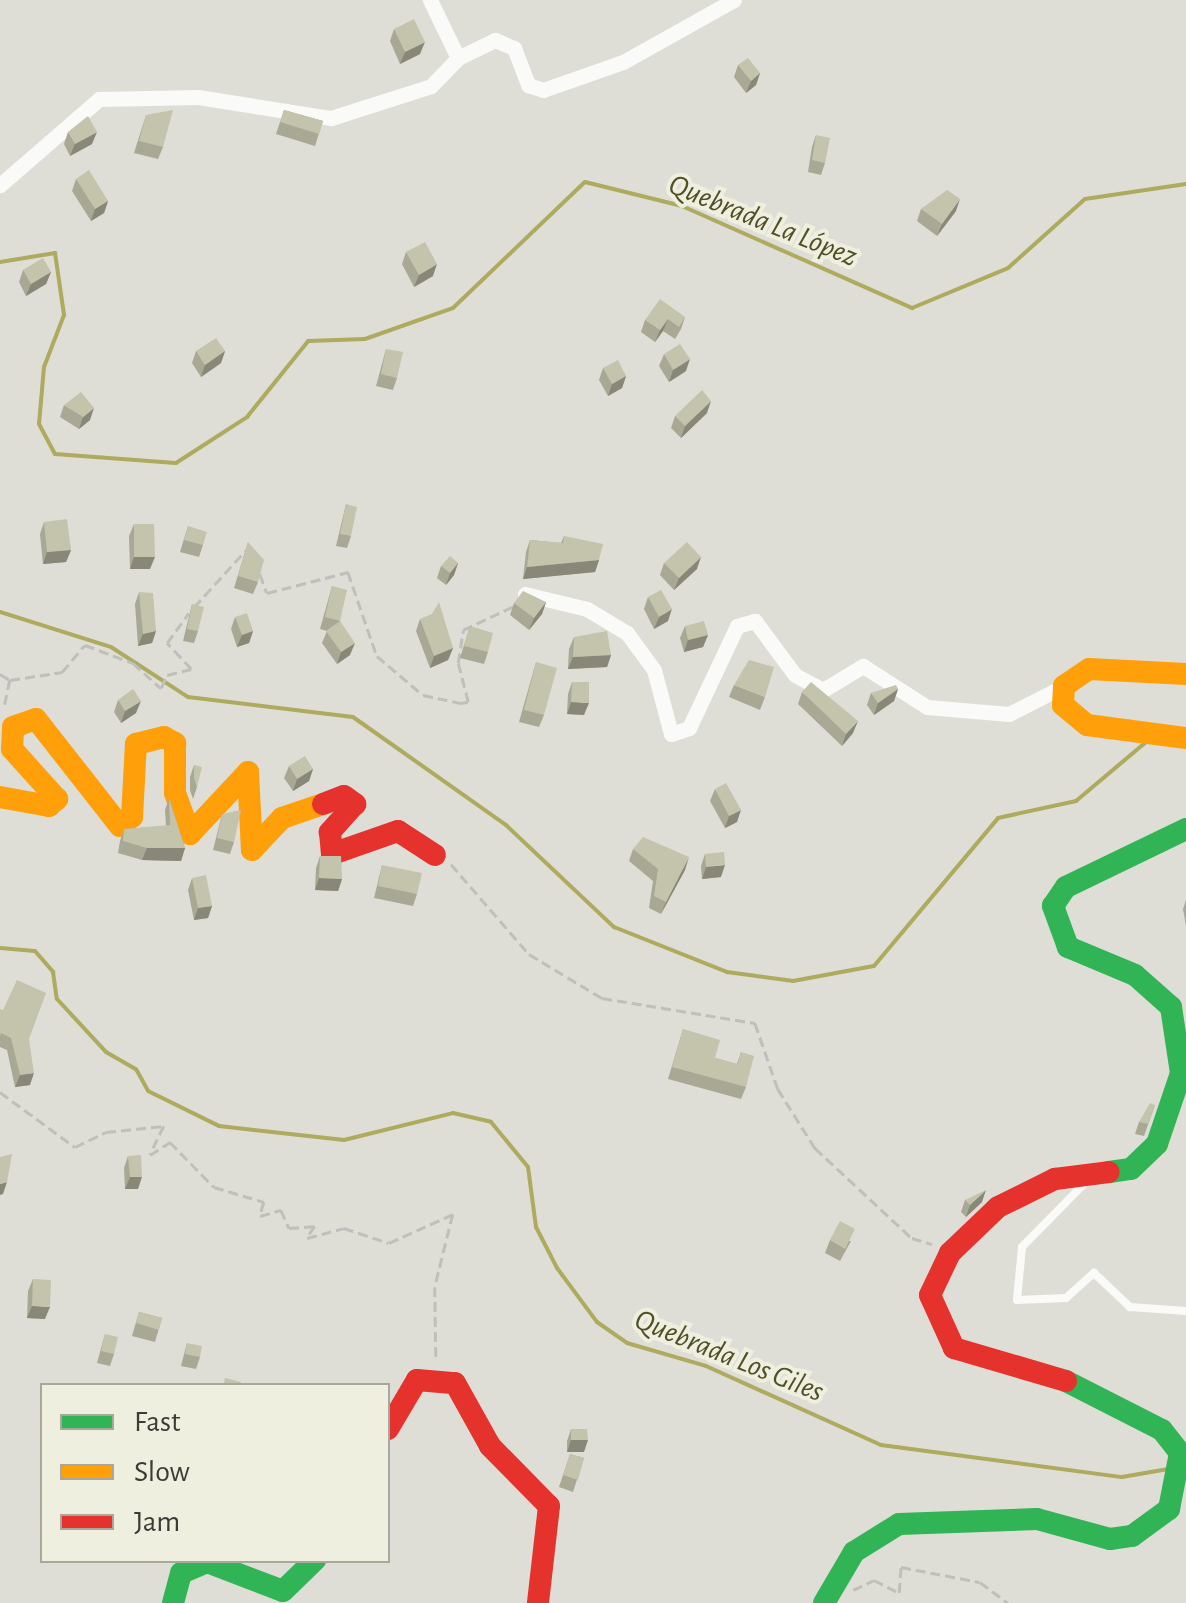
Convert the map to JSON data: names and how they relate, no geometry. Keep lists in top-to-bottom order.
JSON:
{
  "water": ["Quebrada La López", "Quebrada Los Giles"],
  "legend": ["Fast", "Slow", "Jam"]
}
